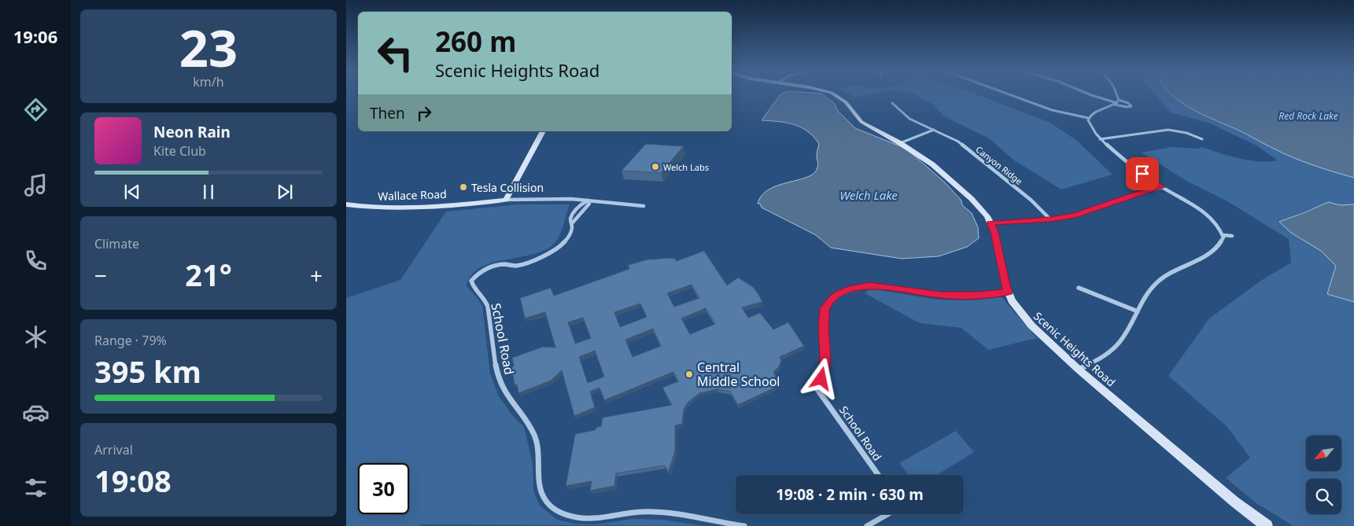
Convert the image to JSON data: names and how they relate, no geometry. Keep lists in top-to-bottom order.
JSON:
{
  "streets": {
    "street": [
      "Canyon Ridge",
      "Wallace Road",
      "School Road",
      "Scenic Heights Road"
    ]
  },
  "crossings": [
    ["Wallace Road", "School Road"],
    ["School Road", "Scenic Heights Road"]
  ],
  "water": ["Red Rock Lake", "Welch Lake"],
  "places": ["Welch Labs", "Tesla Collision", "Central Middle School"],
  "north": "bottom left",
  "page": {
    "tabs": "19:06",
    "tile": [
      ["23", "km/h"],
      "Climate",
      ["Range · 79%", "395 km"],
      ["Arrival", "19:08"]
    ],
    "turn": ["260 m", "Scenic Heights Road"],
    "then": "Then",
    "song": ["Neon Rain", "Kite Club"],
    "heat": ["−", "21°", "+"],
    "limit": "30",
    "trip": "19:08 · 2 min · 630 m"
  }
}
